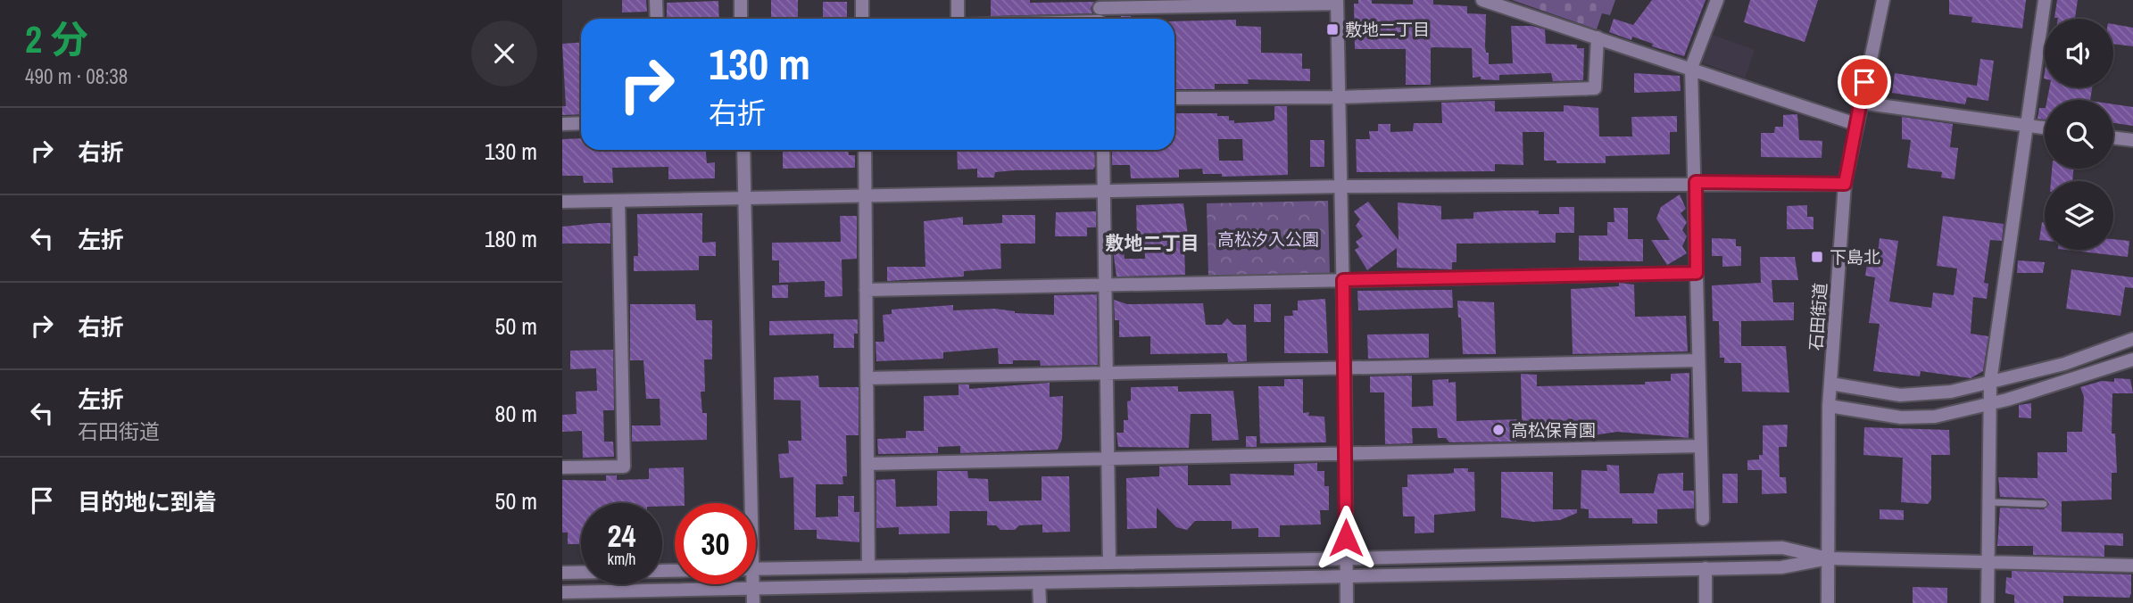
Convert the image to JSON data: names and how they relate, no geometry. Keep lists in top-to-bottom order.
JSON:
{
  "streets": {
    "street": ["石田街道"]
  },
  "districts": ["敷地二丁目"],
  "parks": ["高松汐入公園"],
  "places": {
    "transit": ["敷地二丁目", "下島北"],
    "other": ["高松保育園"]
  },
  "page": {
    "heading": ["2 分", "490 m · 08:38"],
    "turn": ["130 m", "右折"],
    "list": [
      {
        "name": "右折",
        "value": "130 m"
      },
      {
        "name": "左折",
        "value": "180 m"
      },
      {
        "name": "右折",
        "value": "50 m"
      },
      {
        "name": "左折",
        "note": "石田街道",
        "value": "80 m"
      },
      {
        "name": "目的地に到着",
        "value": "50 m"
      }
    ],
    "speed": "24 km/h",
    "limit": "30"
  }
}
